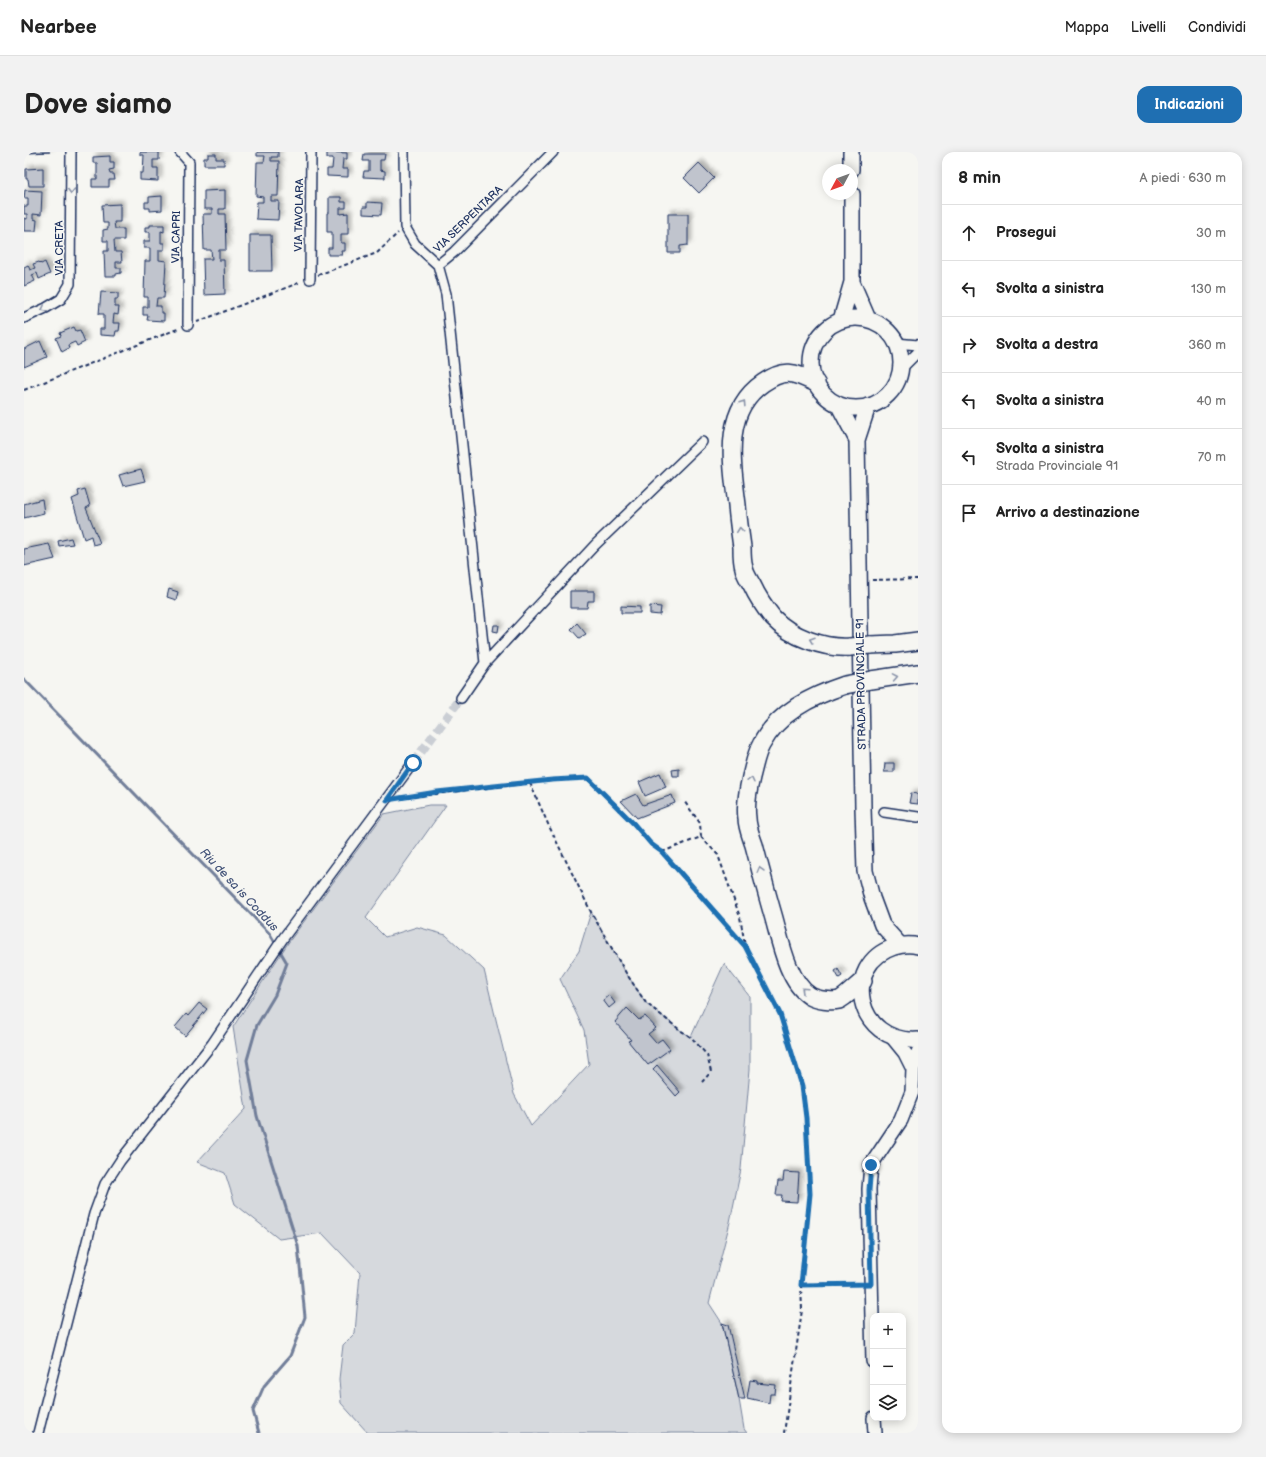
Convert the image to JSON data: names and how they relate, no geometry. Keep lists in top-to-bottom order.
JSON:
{
  "streets": {
    "main road": ["STRADA PROVINCIALE 91"],
    "street": [
      "VIA TAVOLARA",
      "VIA SERPENTARA",
      "VIA CAPRI",
      "VIA CRETA"
    ]
  },
  "one_way": ["VIA CRETA"],
  "water": ["Riu de sa is Coddus"],
  "north": "bottom left",
  "page": {
    "header": "Nearbee",
    "nav": ["Mappa", "Livelli", "Condividi"],
    "buttons": "Indicazioni",
    "title": "Dove siamo",
    "heading": ["8 min", "A piedi · 630 m"],
    "list": [
      ["Prosegui", "30 m"],
      ["Svolta a sinistra", "130 m"],
      ["Svolta a destra", "360 m"],
      ["Svolta a sinistra", "40 m"],
      ["Svolta a sinistra", "Strada Provinciale 91", "70 m"],
      "Arrivo a destinazione"
    ],
    "map_buttons": ["+", "−"]
  }
}
